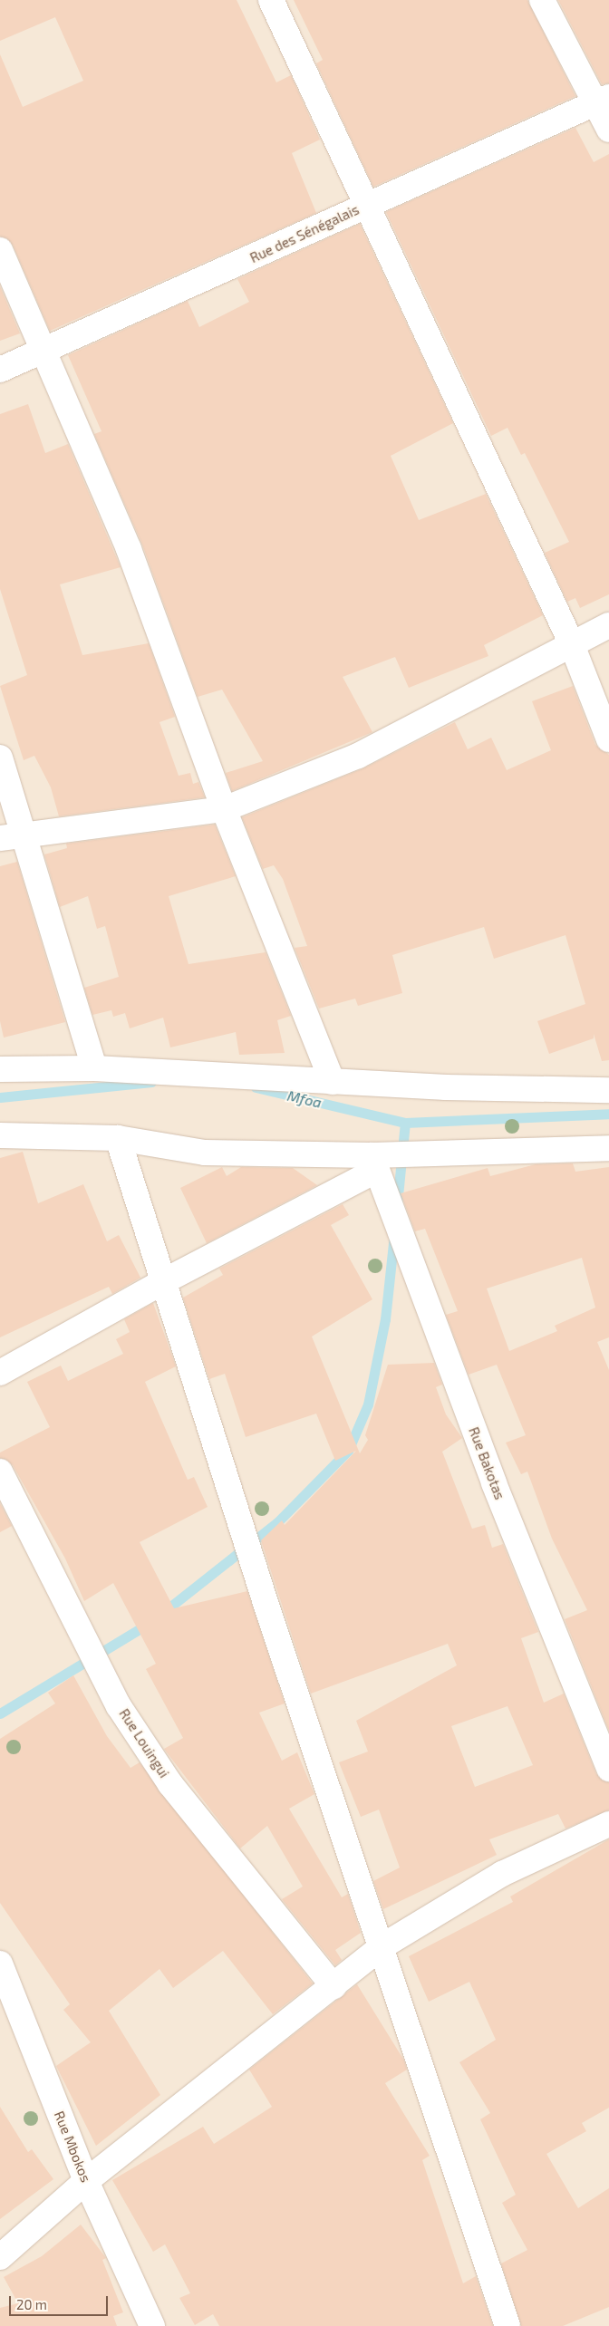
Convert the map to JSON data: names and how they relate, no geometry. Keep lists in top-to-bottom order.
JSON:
{
  "streets": {
    "street": [
      "Rue des Sénégalais",
      "Rue Bakotas",
      "Rue Louingui",
      "Rue Mbokos"
    ]
  },
  "water": ["Mfoa"],
  "scale_bar": "20 m"
}
